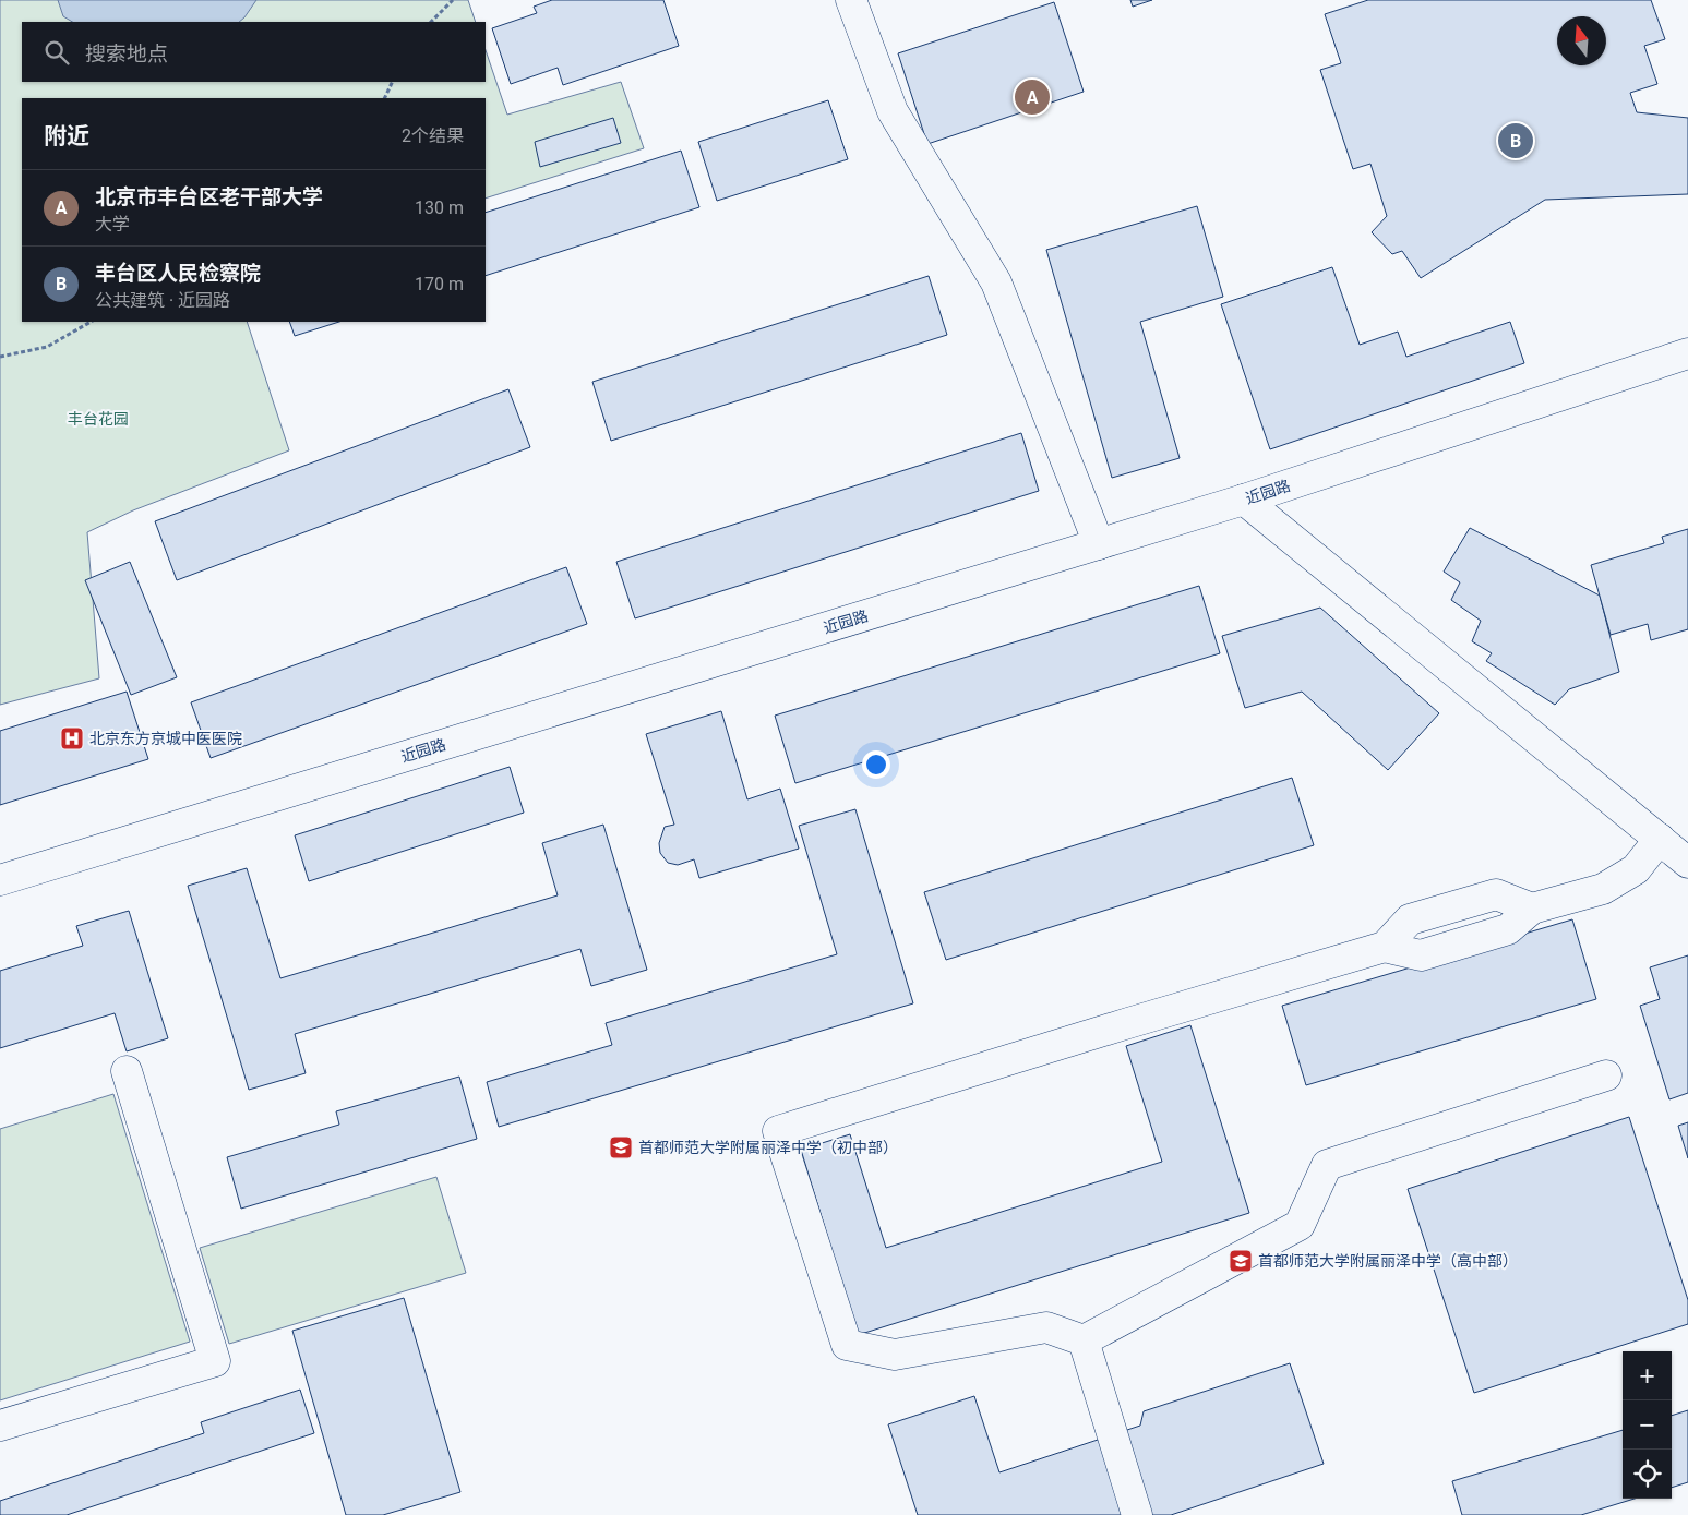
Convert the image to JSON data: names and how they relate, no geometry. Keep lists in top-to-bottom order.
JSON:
{
  "streets": {
    "street": ["近园路"]
  },
  "parks": ["丰台花园"],
  "places": {
    "hospital": ["北京东方京城中医医院"],
    "school or university": ["首都师范大学附属丽泽中学（初中部）", "首都师范大学附属丽泽中学（高中部）"]
  },
  "north": "top",
  "page": {
    "search": "搜索地点",
    "pins": ["A", "B"],
    "heading": ["附近", "2个结果"],
    "list": [
      {
        "mark": "A",
        "name": "北京市丰台区老干部大学",
        "note": "大学",
        "value": "130 m"
      },
      {
        "mark": "B",
        "name": "丰台区人民检察院",
        "note": "公共建筑 · 近园路",
        "value": "170 m"
      }
    ],
    "map_buttons": ["+", "−"]
  }
}
